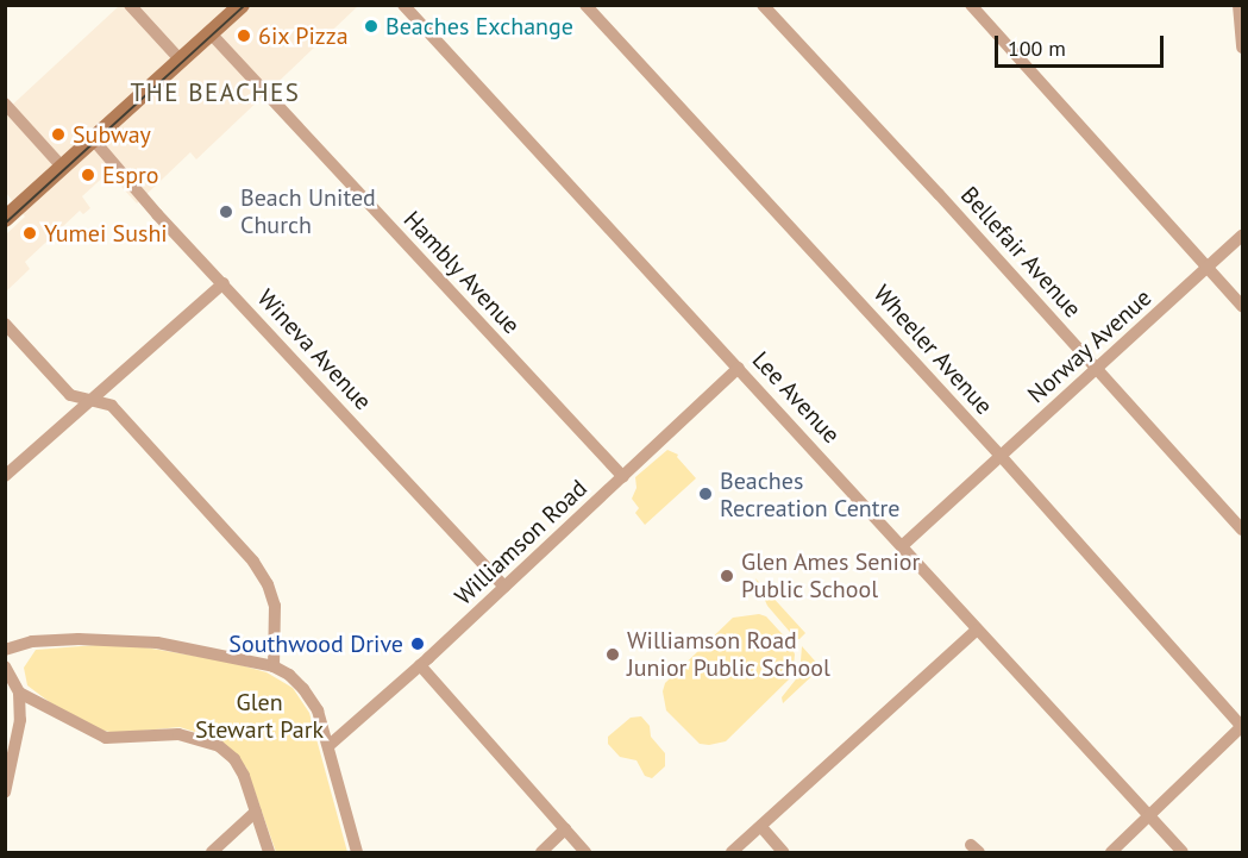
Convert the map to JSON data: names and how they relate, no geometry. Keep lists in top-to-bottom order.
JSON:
{
  "streets": {
    "street": [
      "Bellefair Avenue",
      "Hambly Avenue",
      "Norway Avenue",
      "Wineva Avenue",
      "Wheeler Avenue",
      "Lee Avenue",
      "Williamson Road"
    ]
  },
  "crossings": [
    ["Bellefair Avenue", "Norway Avenue"],
    ["Hambly Avenue", "Williamson Road"],
    ["Norway Avenue", "Wheeler Avenue"],
    ["Norway Avenue", "Lee Avenue"],
    ["Wineva Avenue", "Williamson Road"],
    ["Lee Avenue", "Williamson Road"]
  ],
  "districts": ["THE BEACHES"],
  "parks": ["Glen Stewart Park"],
  "places": [
    "Beaches Exchange",
    "6ix Pizza",
    "Subway",
    "Espro",
    "Beach United Church",
    "Yumei Sushi",
    "Beaches Recreation Centre",
    "Glen Ames Senior Public School",
    "Southwood Drive",
    "Williamson Road Junior Public School"
  ],
  "scale_bar": "100 m"
}
